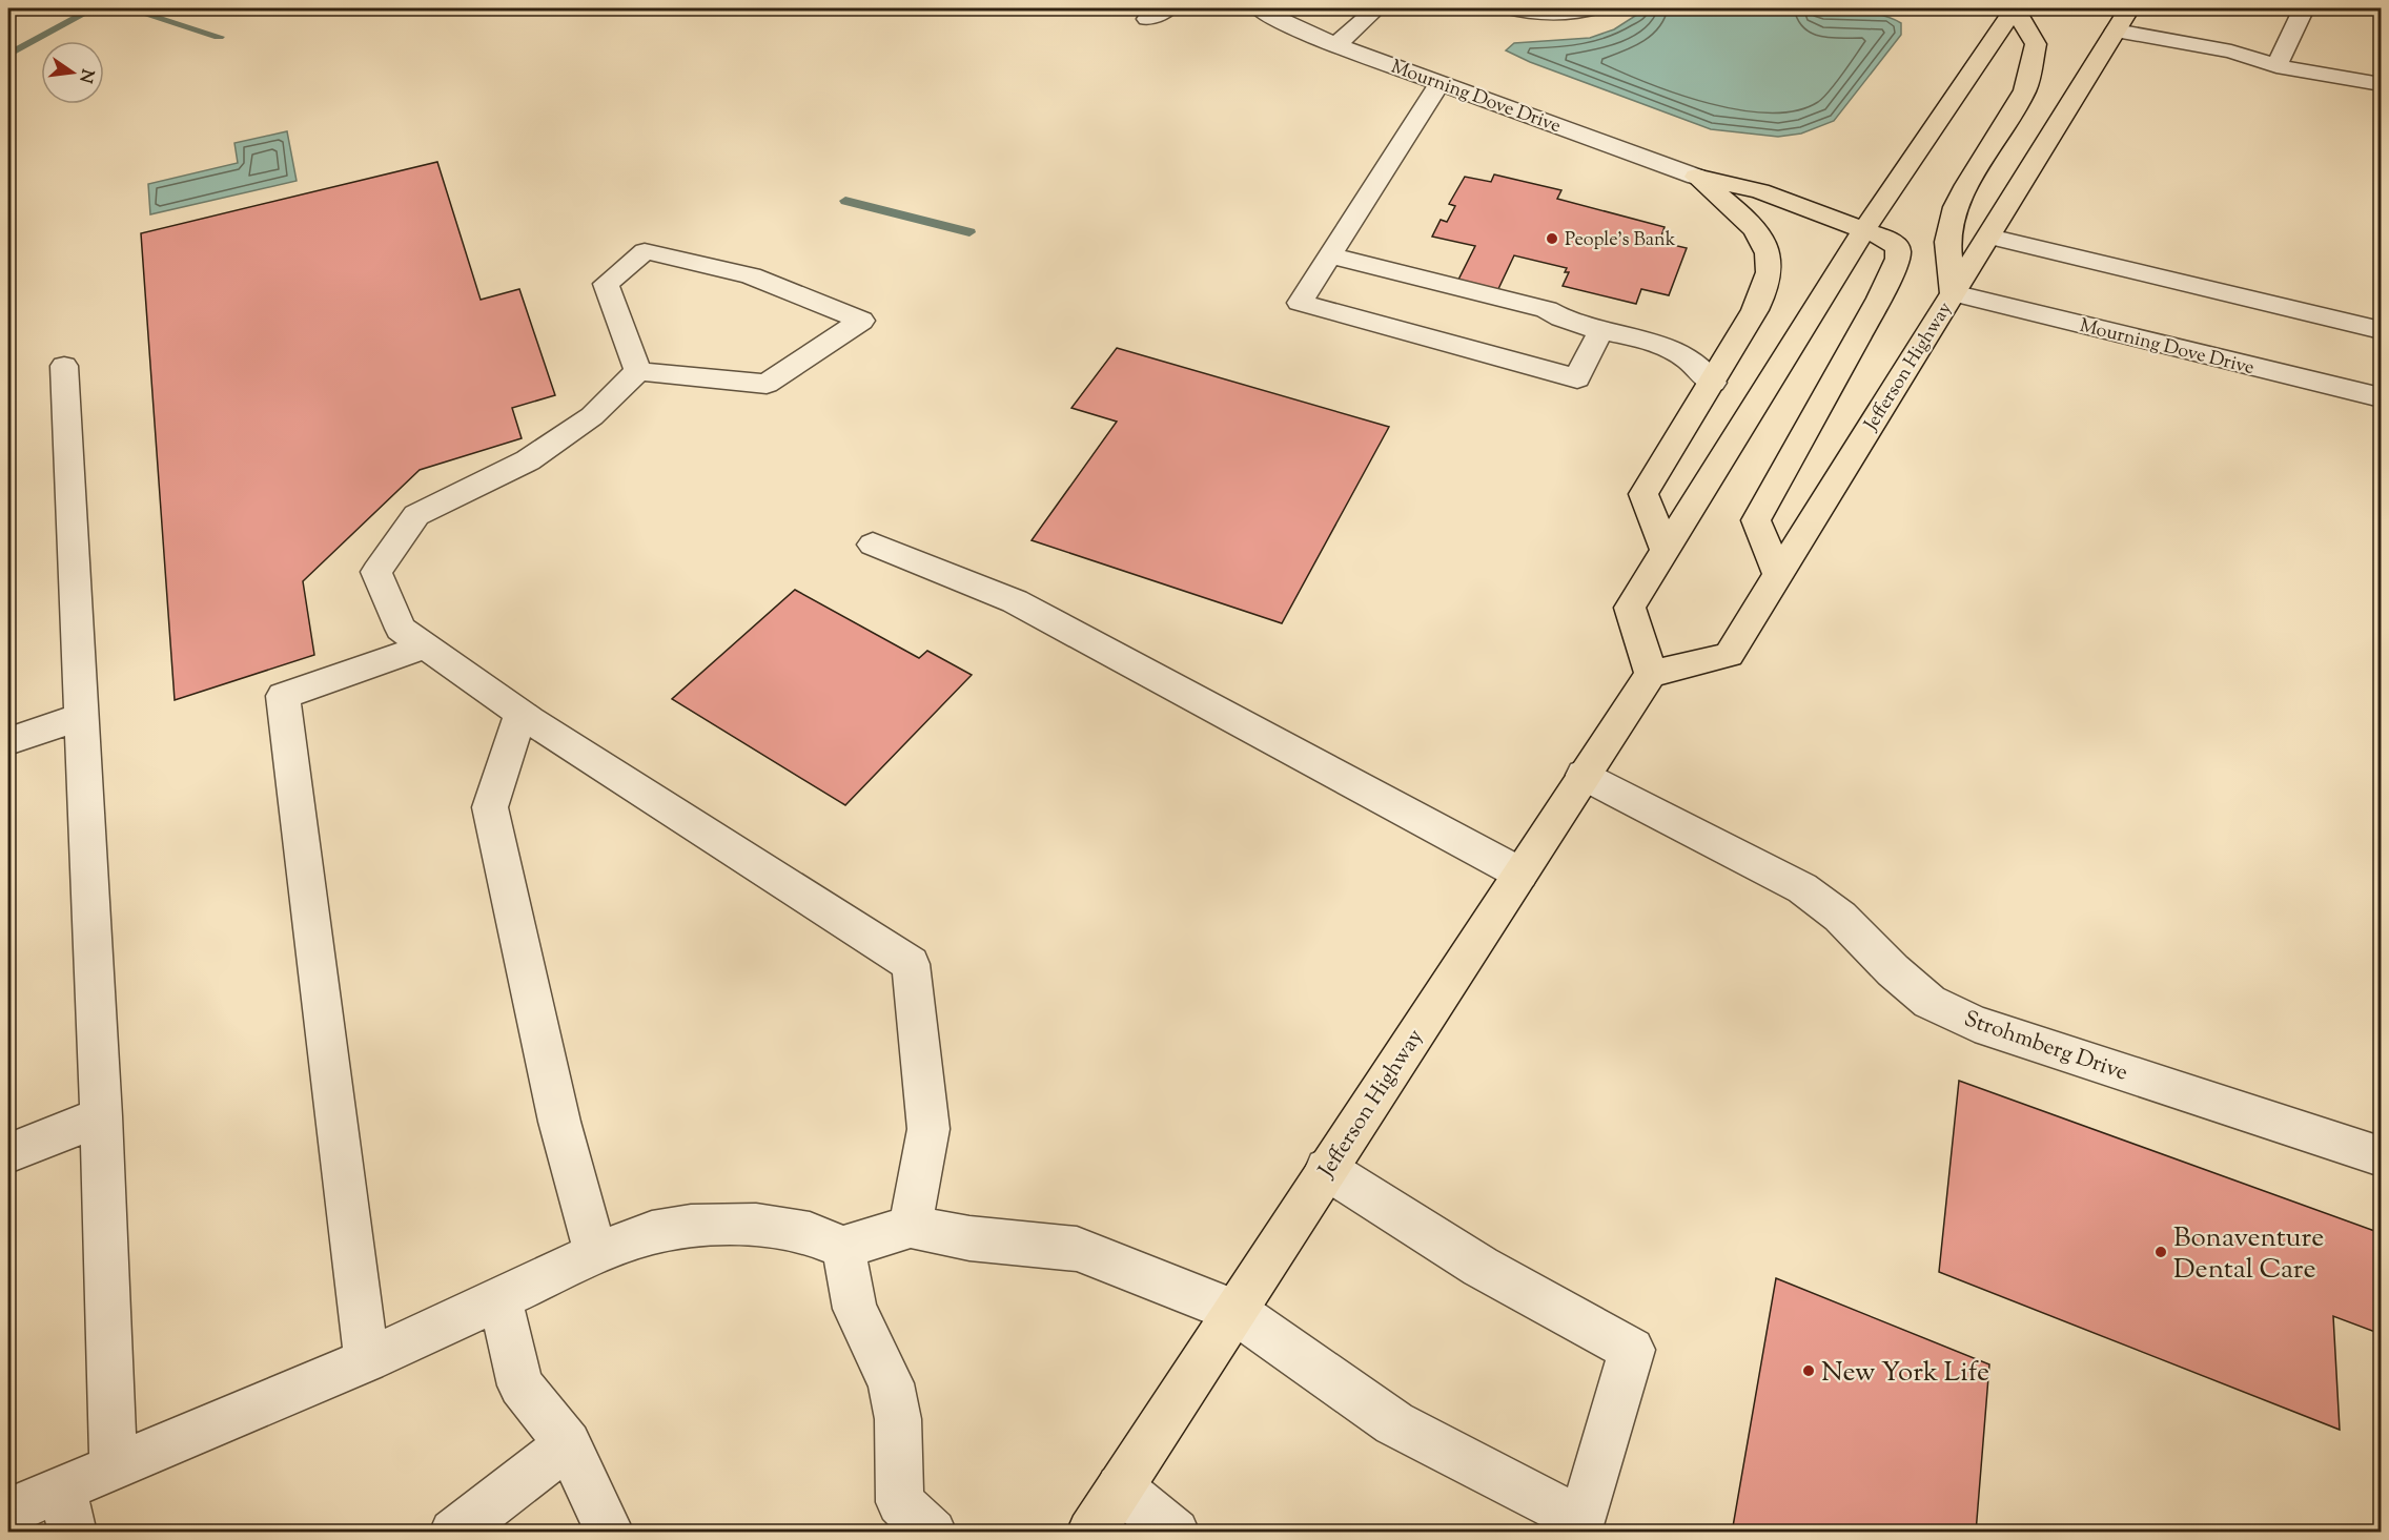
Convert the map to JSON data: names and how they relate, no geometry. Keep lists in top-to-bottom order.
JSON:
{
  "streets": {
    "main road": ["Jefferson Highway"],
    "street": ["Mourning Dove Drive", "Strohmberg Drive"]
  },
  "crossings": [
    ["Mourning Dove Drive", "Jefferson Highway"],
    ["Jefferson Highway", "Strohmberg Drive"]
  ],
  "places": ["People's Bank", "Bonaventure Dental Care", "New York Life"],
  "north": "right"
}
